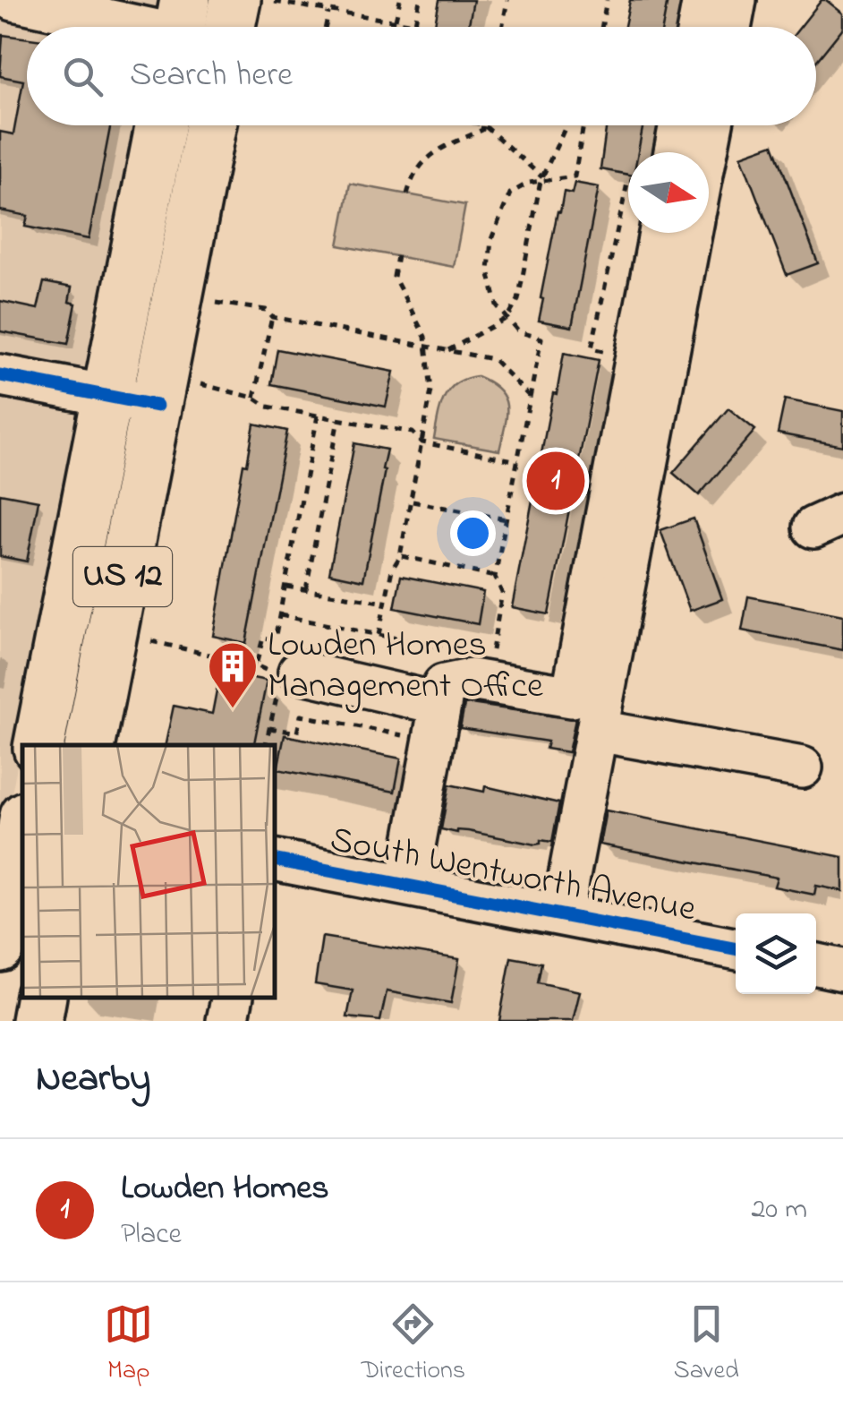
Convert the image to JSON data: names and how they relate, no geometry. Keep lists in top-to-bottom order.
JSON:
{
  "streets": {
    "main road": ["US 12"],
    "street": ["South Wentworth Avenue"]
  },
  "places": {
    "building": ["Lowden Homes Management Office"]
  },
  "north": "right",
  "page": {
    "search": "Search here",
    "pins": "1",
    "heading": "Nearby",
    "list": [
      {
        "mark": "1",
        "name": "Lowden Homes",
        "note": "Place",
        "value": "20 m"
      }
    ],
    "nav": ["Map", "Directions", "Saved"]
  }
}
